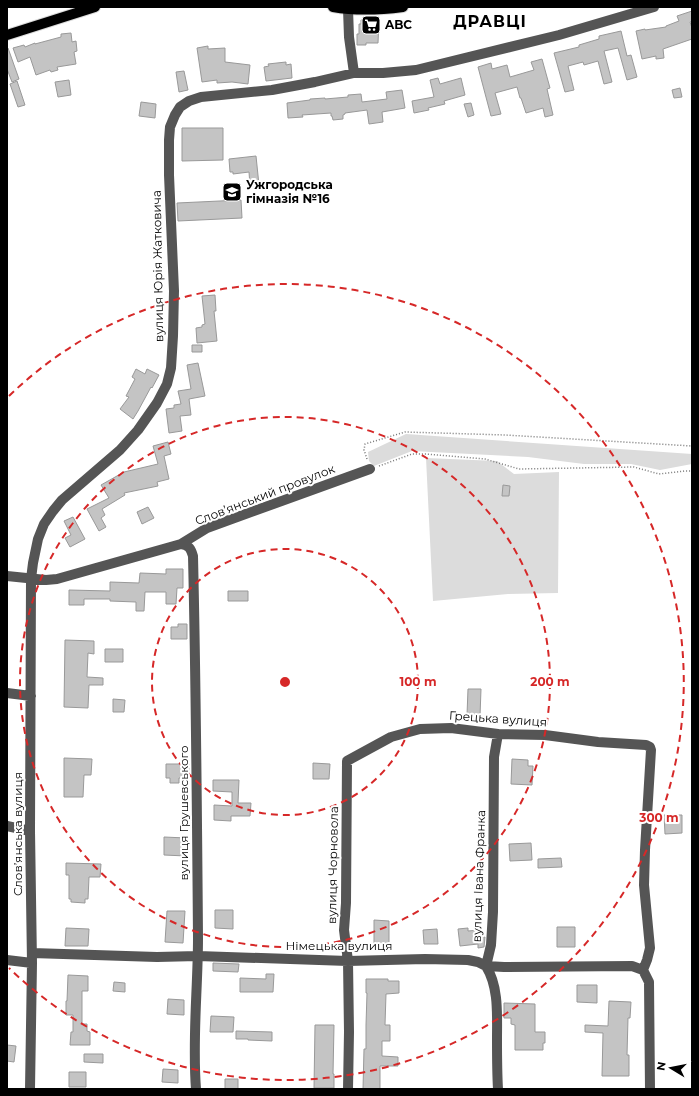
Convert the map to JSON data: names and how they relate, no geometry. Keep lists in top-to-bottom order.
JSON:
{
  "streets": {
    "street": [
      "вулиця Юрія Жатковича",
      "Словʼянський провулок",
      "Грецька вулиця",
      "вулиця Грушевського",
      "Словʼянська вулиця",
      "вулиця Чорновола",
      "вулиця Івана Франка",
      "Німецька вулиця"
    ]
  },
  "crossings": [
    ["вулиця Юрія Жатковича", "Словʼянський провулок"],
    ["вулиця Юрія Жатковича", "Словʼянська вулиця"],
    ["Словʼянський провулок", "вулиця Грушевського"],
    ["Словʼянський провулок", "Словʼянська вулиця"],
    ["Грецька вулиця", "вулиця Чорновола"],
    ["Грецька вулиця", "вулиця Івана Франка"],
    ["Грецька вулиця", "Німецька вулиця"],
    ["вулиця Грушевського", "Німецька вулиця"],
    ["Словʼянська вулиця", "Німецька вулиця"],
    ["вулиця Чорновола", "Німецька вулиця"],
    ["вулиця Івана Франка", "Німецька вулиця"]
  ],
  "districts": ["ДРАВЦІ"],
  "places": {
    "supermarket": ["ABC"],
    "school or university": ["Ужгородська гімназія №16"]
  },
  "north": "left",
  "rings": ["100 m", "200 m", "300 m"]
}
